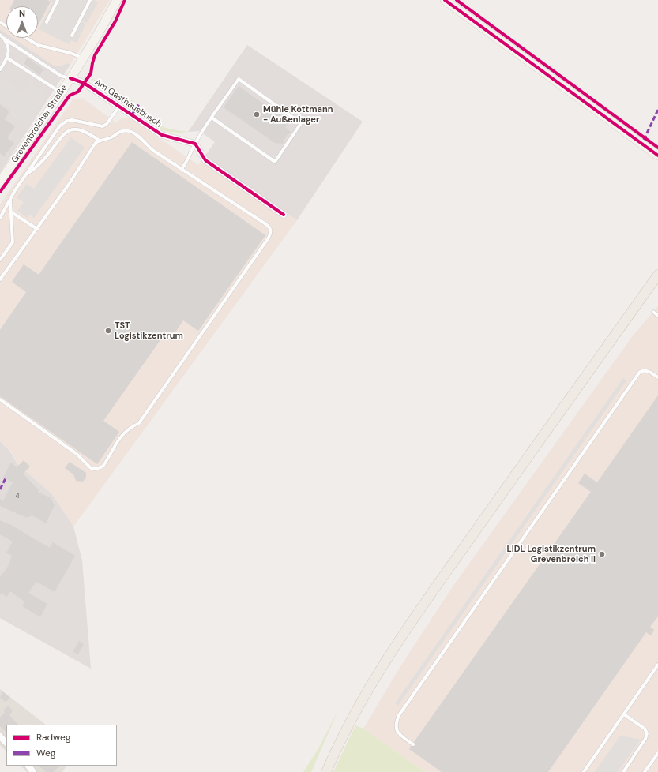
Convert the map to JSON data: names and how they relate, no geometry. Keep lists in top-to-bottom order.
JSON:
{
  "streets": {
    "street": ["Am Gasthausbusch", "Grevenbroicher Straße"]
  },
  "crossings": [
    ["Am Gasthausbusch", "Grevenbroicher Straße"]
  ],
  "places": ["Mühle Kottmann - Außenlager", "TST Logistikzentrum", "LIDL Logistikzentrum Grevenbroich II"],
  "house_numbers": ["4"],
  "legend": ["Radweg", "Weg"],
  "north": "top"
}
